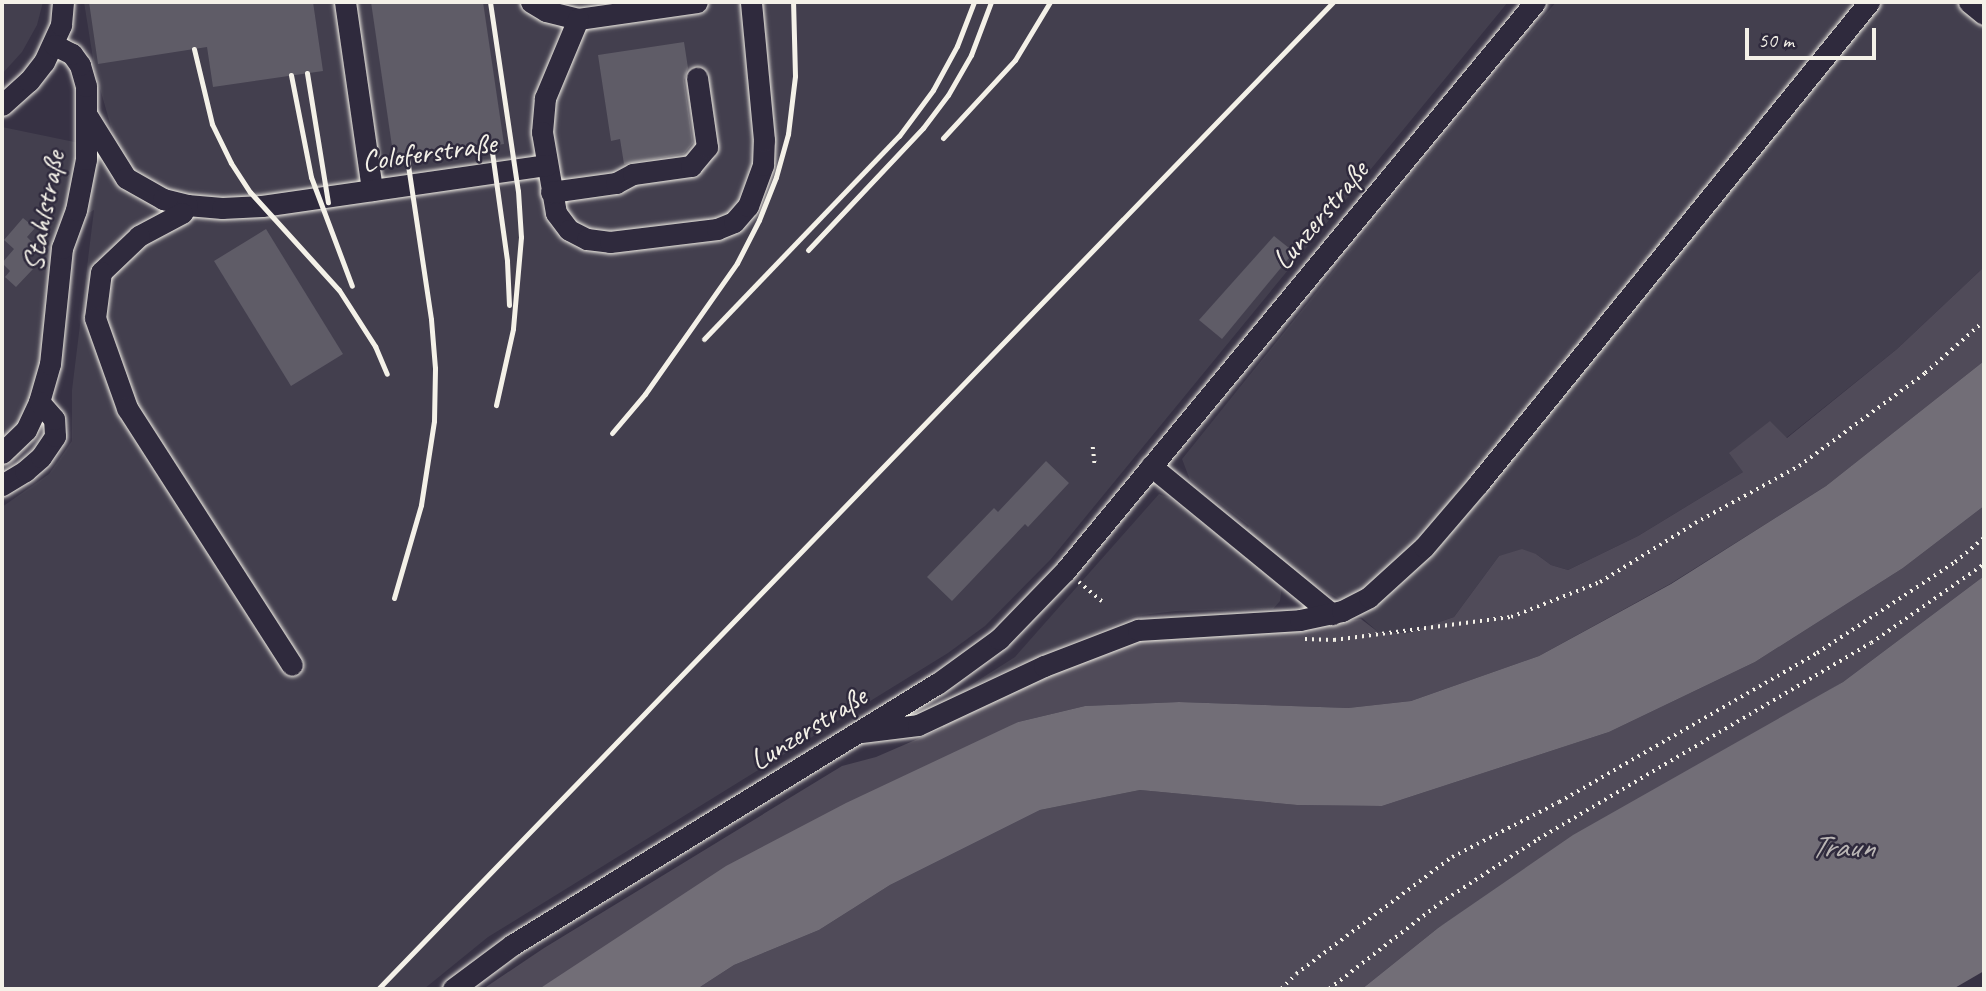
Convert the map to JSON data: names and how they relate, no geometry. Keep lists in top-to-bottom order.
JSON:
{
  "streets": {
    "street": ["Coloferstraße", "Stahlstraße", "Lunzerstraße"]
  },
  "crossings": [
    ["Coloferstraße", "Stahlstraße"]
  ],
  "water": ["Traun"],
  "scale_bar": "50 m"
}
